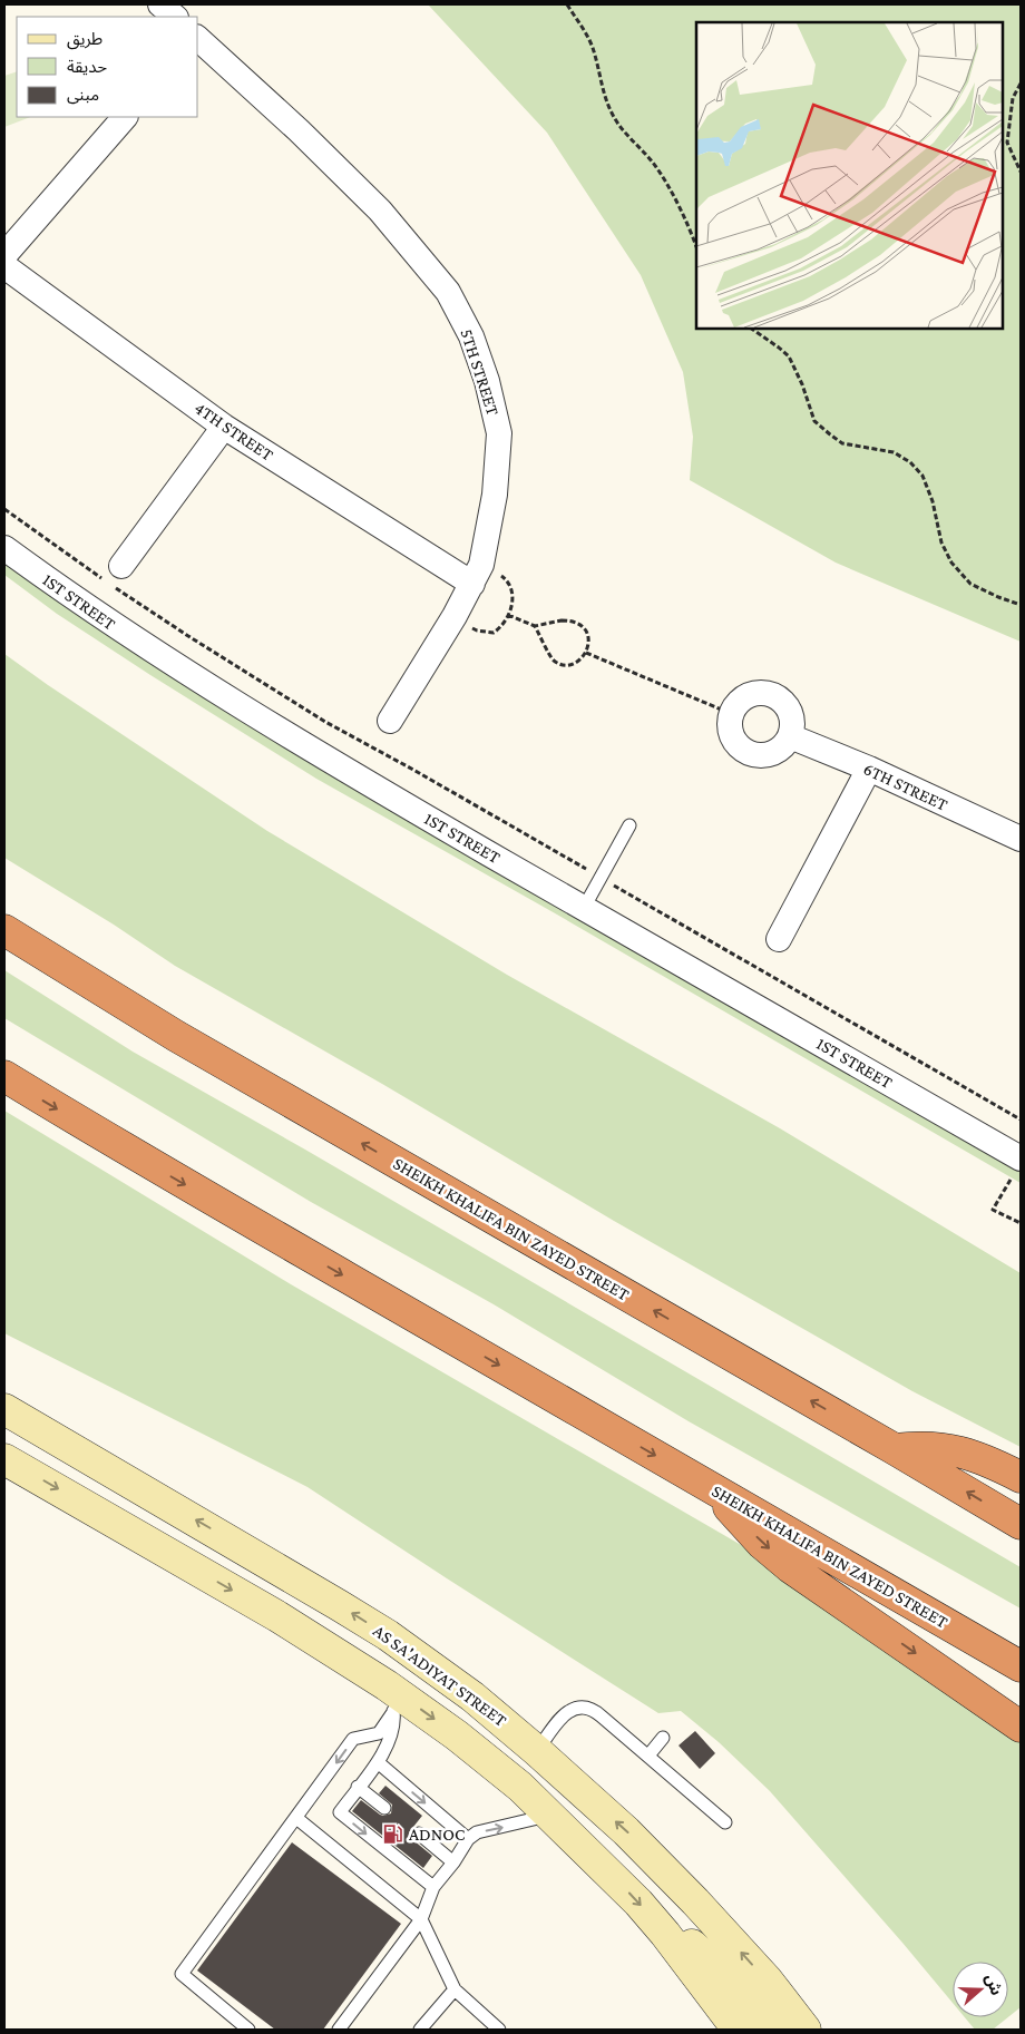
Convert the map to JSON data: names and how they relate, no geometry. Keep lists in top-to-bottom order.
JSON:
{
  "streets": {
    "highway": ["SHEIKH KHALIFA BIN ZAYED STREET"],
    "street": [
      "5TH STREET",
      "4TH STREET",
      "1ST STREET",
      "6TH STREET",
      "AS SA'ADIYAT STREET"
    ]
  },
  "crossings": [
    ["5TH STREET", "4TH STREET"]
  ],
  "places": {
    "fuel station": ["ADNOC"]
  },
  "legend": ["طريق", "حديقة", "مبنى"],
  "north": "right"
}
